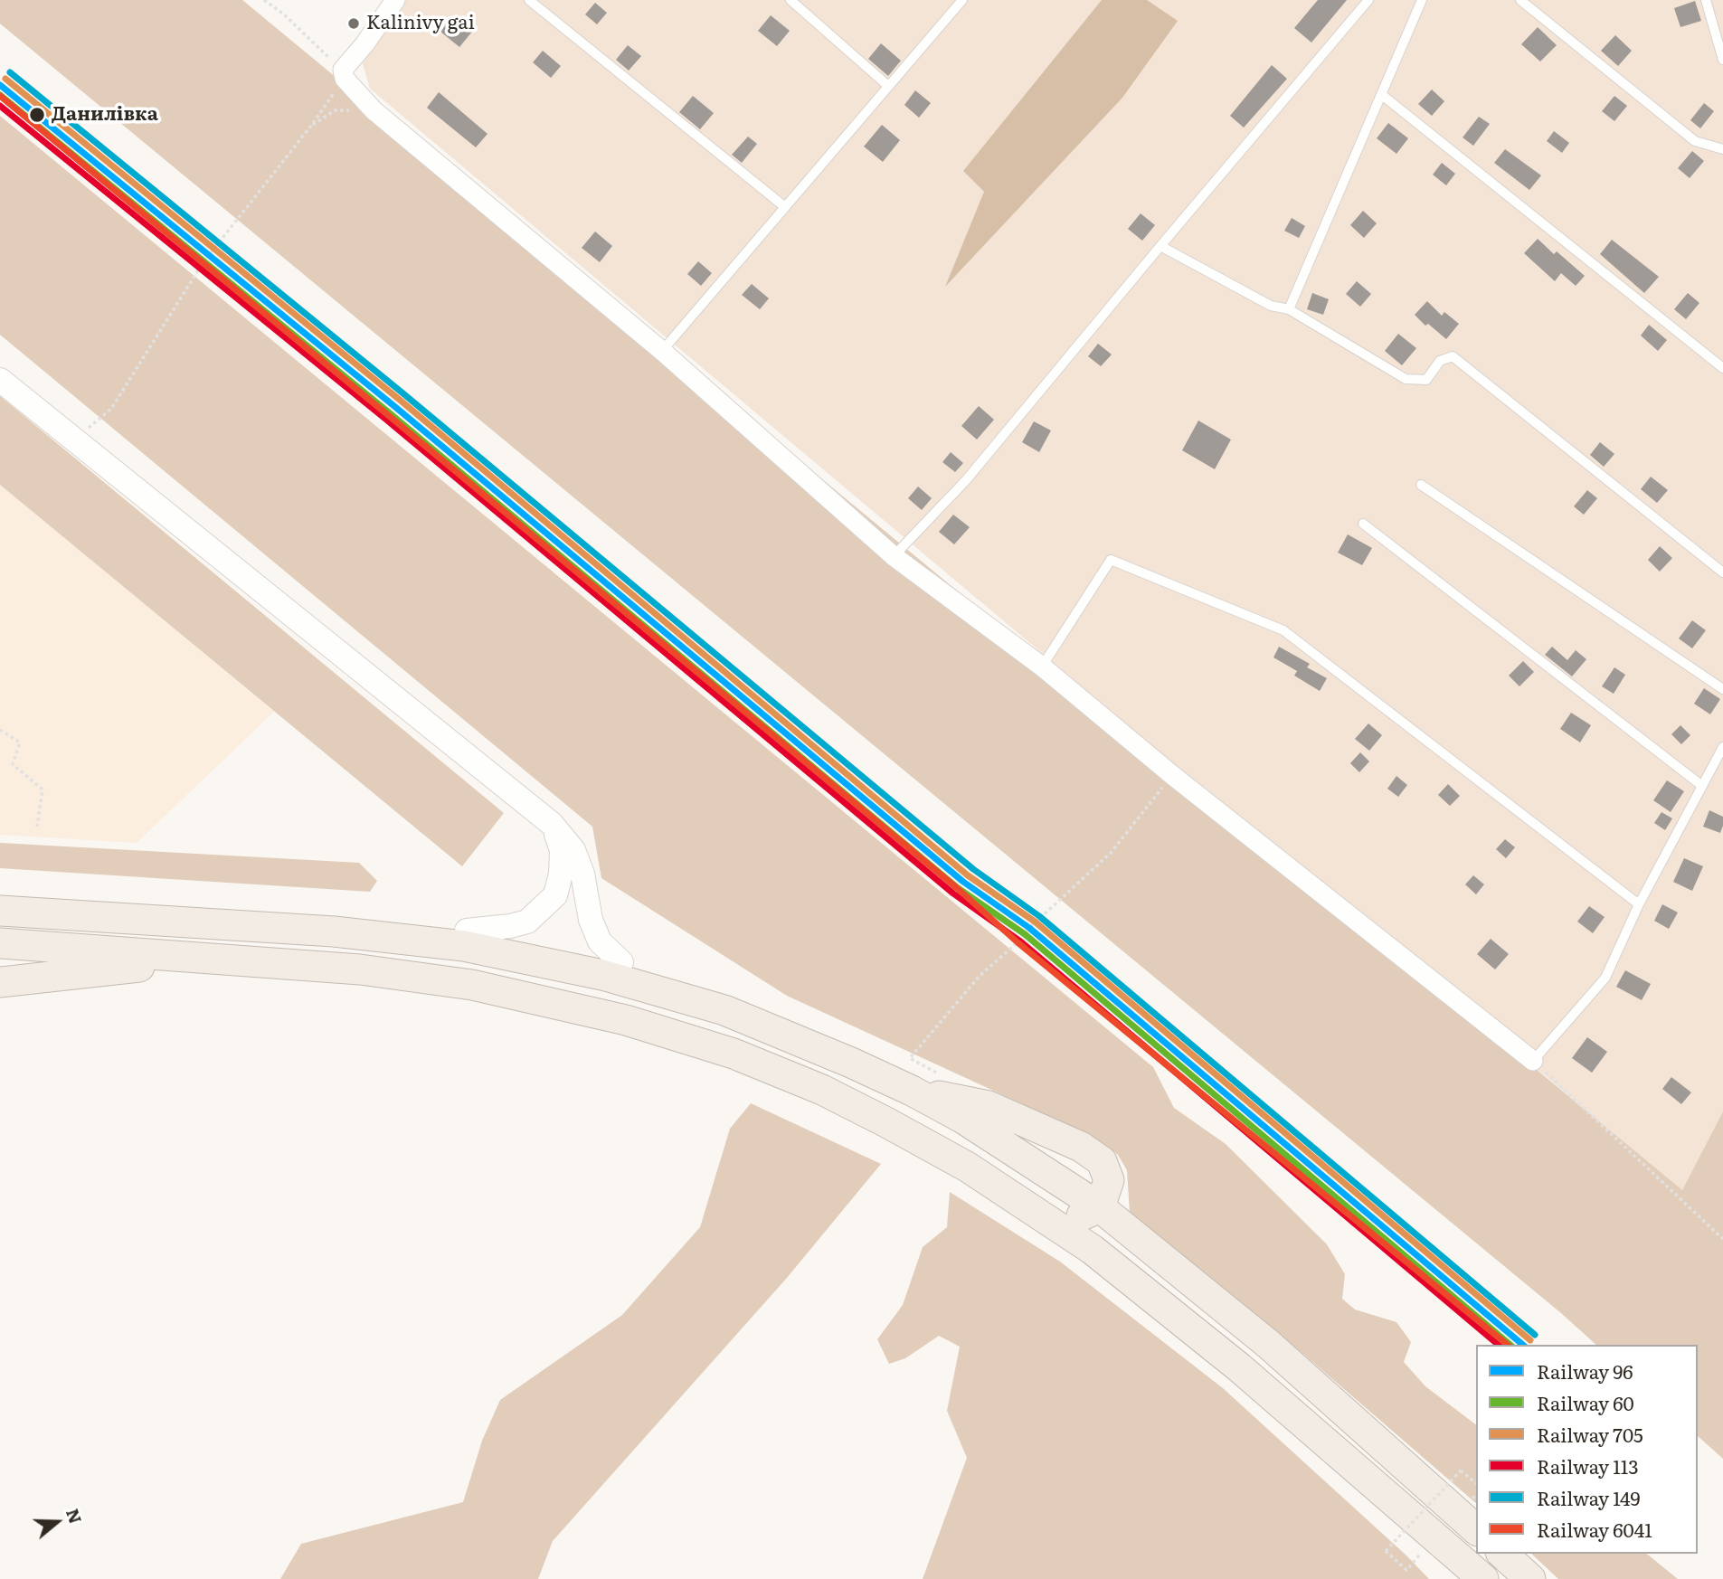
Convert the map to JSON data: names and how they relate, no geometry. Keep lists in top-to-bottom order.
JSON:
{
  "places": ["Kalinivy gai", "Данилівка"],
  "lines": [
    "rail line 149",
    "rail line 705",
    "rail line 96",
    "rail line 60",
    "rail line 6041",
    "rail line 113"
  ],
  "legend": [
    "Railway 96",
    "Railway 60",
    "Railway 705",
    "Railway 113",
    "Railway 149",
    "Railway 6041"
  ],
  "north": "right"
}
